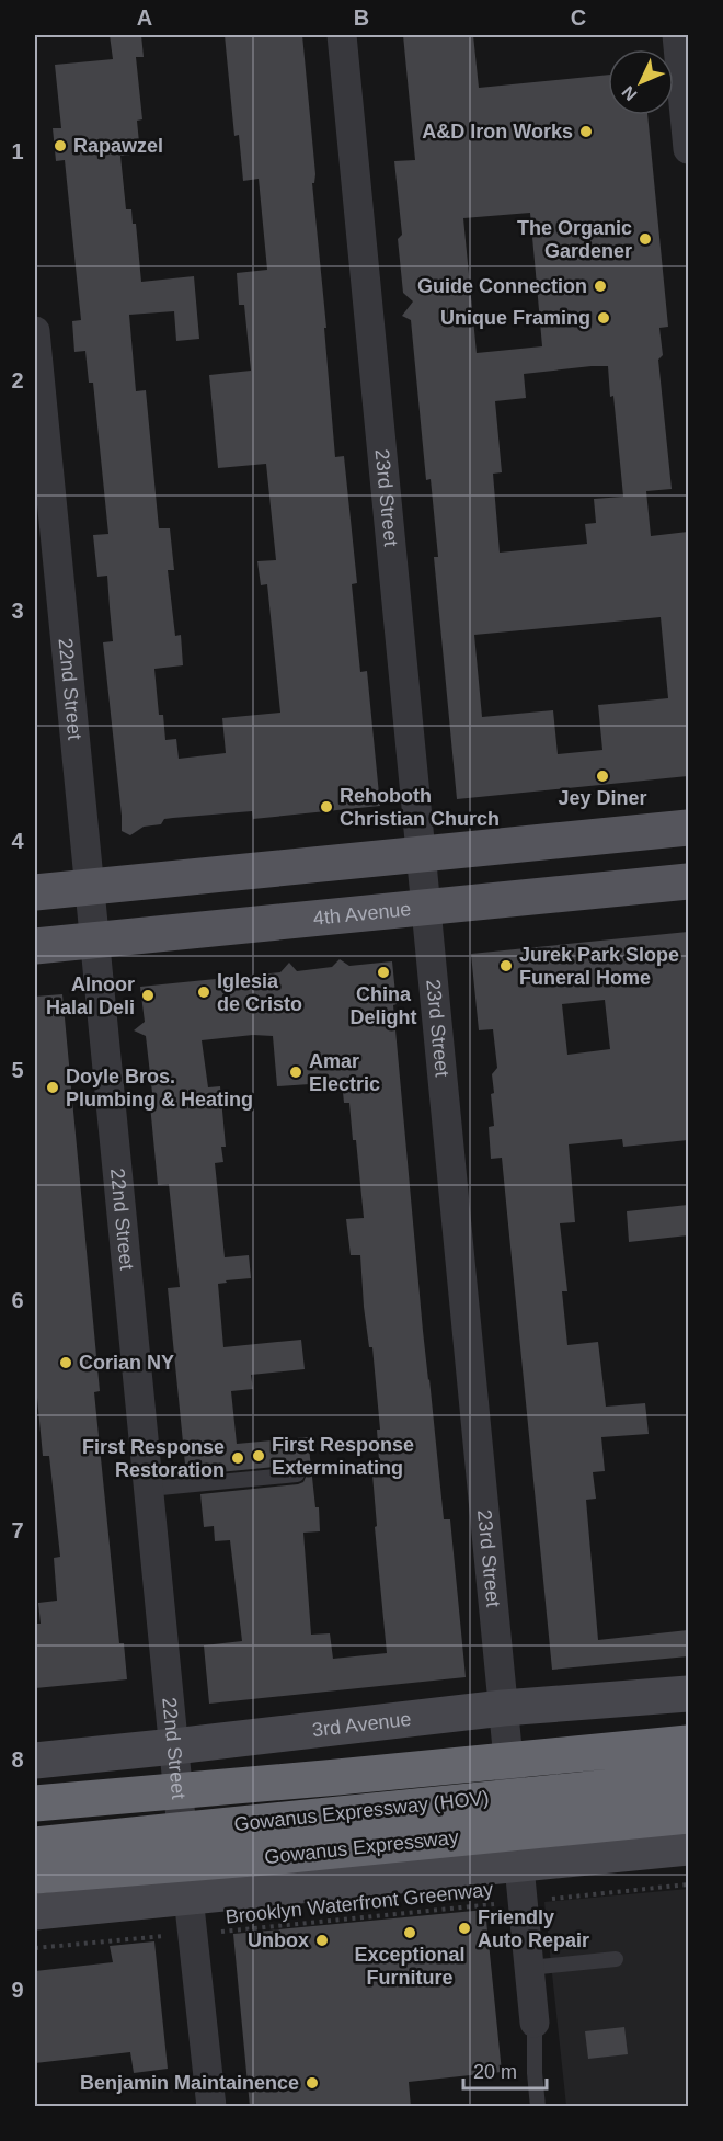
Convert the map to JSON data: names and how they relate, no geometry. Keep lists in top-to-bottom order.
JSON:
{
  "streets": {
    "highway": ["Gowanus Expressway (HOV)", "Gowanus Expressway"],
    "main road": ["4th Avenue", "3rd Avenue"],
    "street": ["23rd Street", "22nd Street"],
    "path": ["Brooklyn Waterfront Greenway"]
  },
  "crossings": [
    ["23rd Street", "4th Avenue"],
    ["23rd Street", "3rd Avenue"],
    ["22nd Street", "4th Avenue"],
    ["22nd Street", "3rd Avenue"]
  ],
  "places": [
    "A&D Iron Works",
    "Rapawzel",
    "The Organic Gardener",
    "Guide Connection",
    "Unique Framing",
    "Jey Diner",
    "Rehoboth Christian Church",
    "Jurek Park Slope Funeral Home",
    "China Delight",
    "Iglesia de Cristo",
    "Alnoor Halal Deli",
    "Amar Electric",
    "Doyle Bros. Plumbing & Heating",
    "Corian NY",
    "First Response Exterminating",
    "First Response Restoration",
    "Friendly Auto Repair",
    "Exceptional Furniture",
    "Unbox",
    "Benjamin Maintainence"
  ],
  "scale_bar": "20 m",
  "north": "bottom left",
  "grid": {
    "columns": ["A", "B", "C"],
    "rows": [
      "1",
      "2",
      "3",
      "4",
      "5",
      "6",
      "7",
      "8",
      "9"
    ]
  }
}
